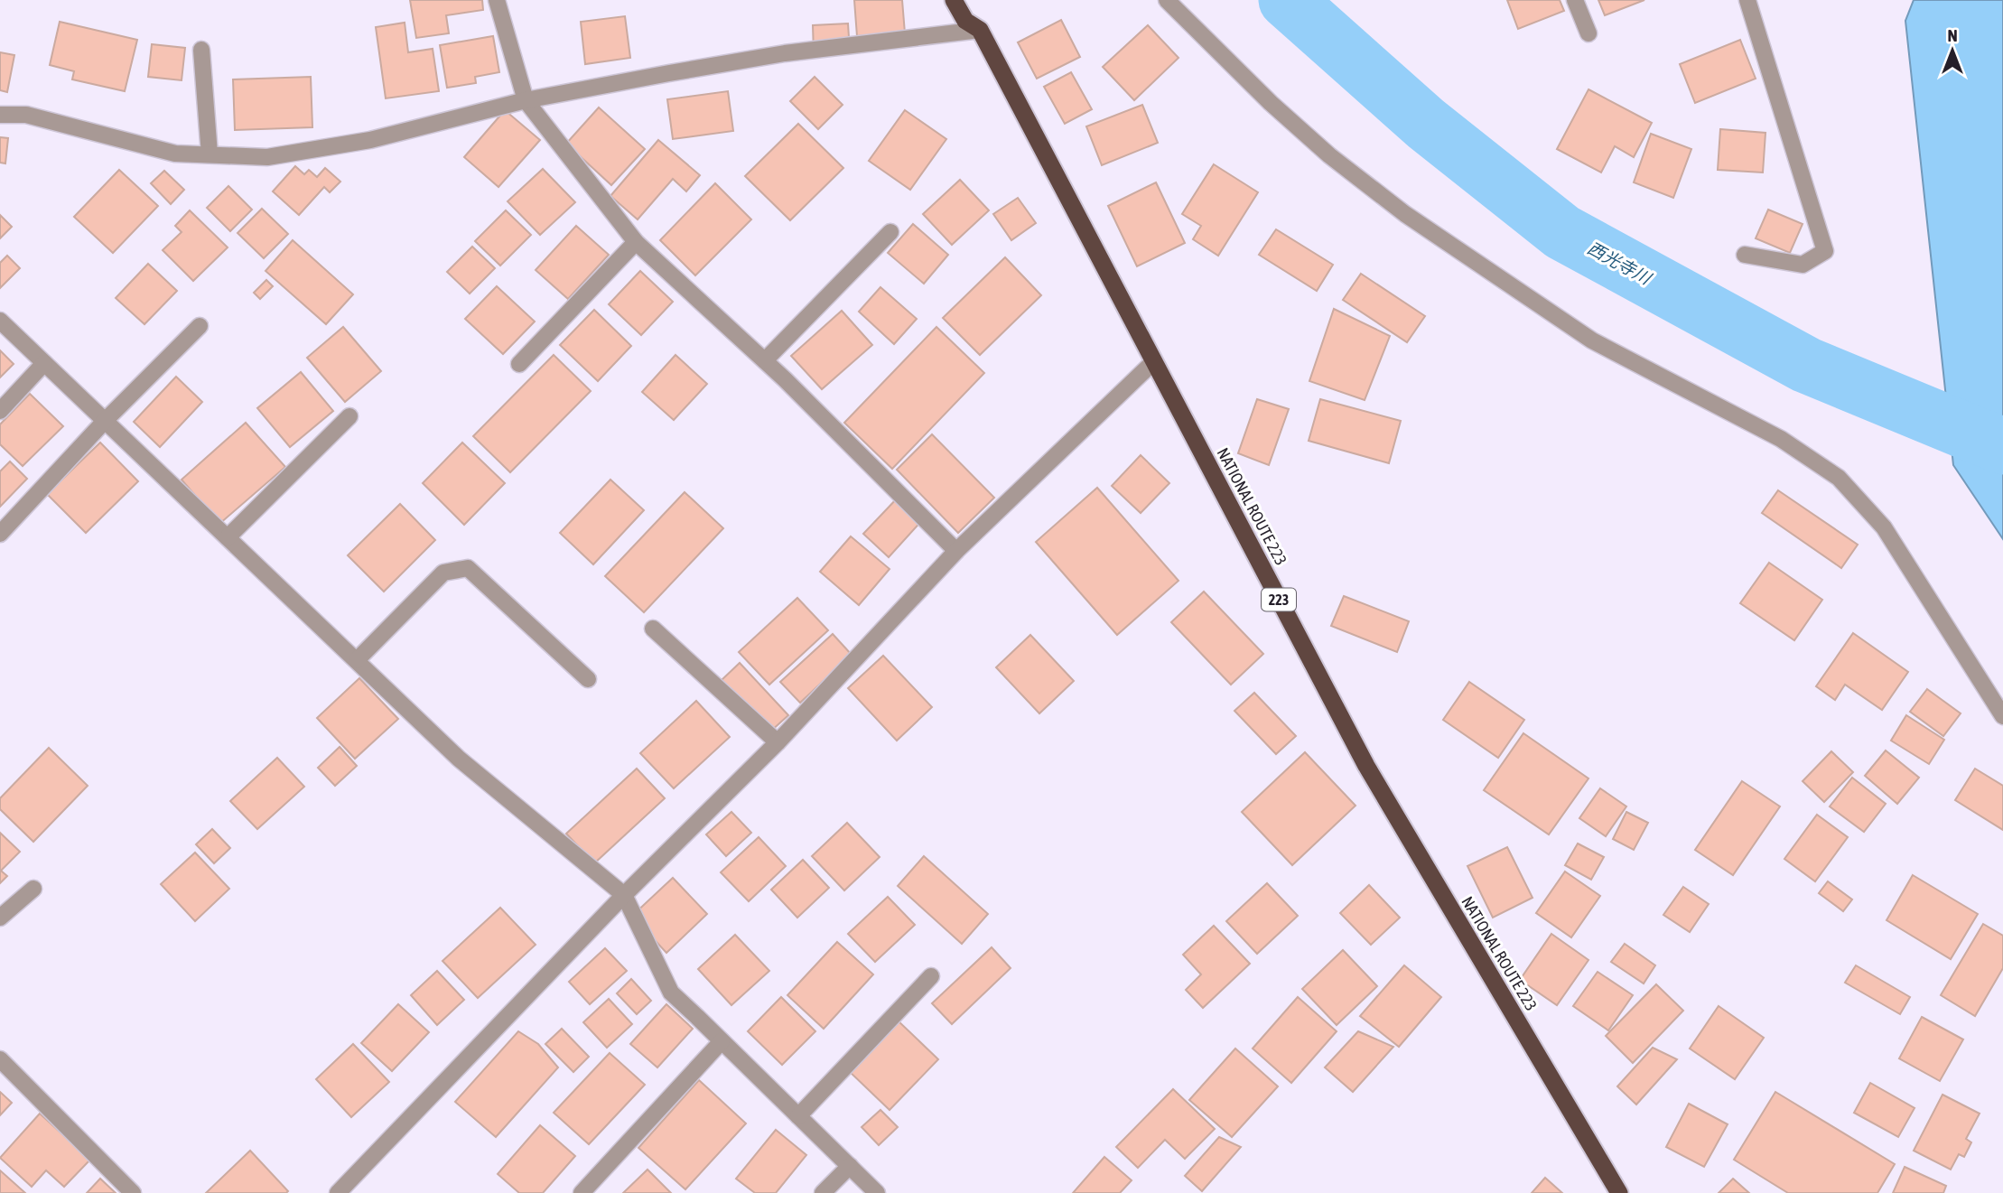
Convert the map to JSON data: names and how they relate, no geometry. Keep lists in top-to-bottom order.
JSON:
{
  "streets": {
    "highway": ["NATIONAL ROUTE 223", "223"]
  },
  "water": ["西光寺川"],
  "north": "top"
}
